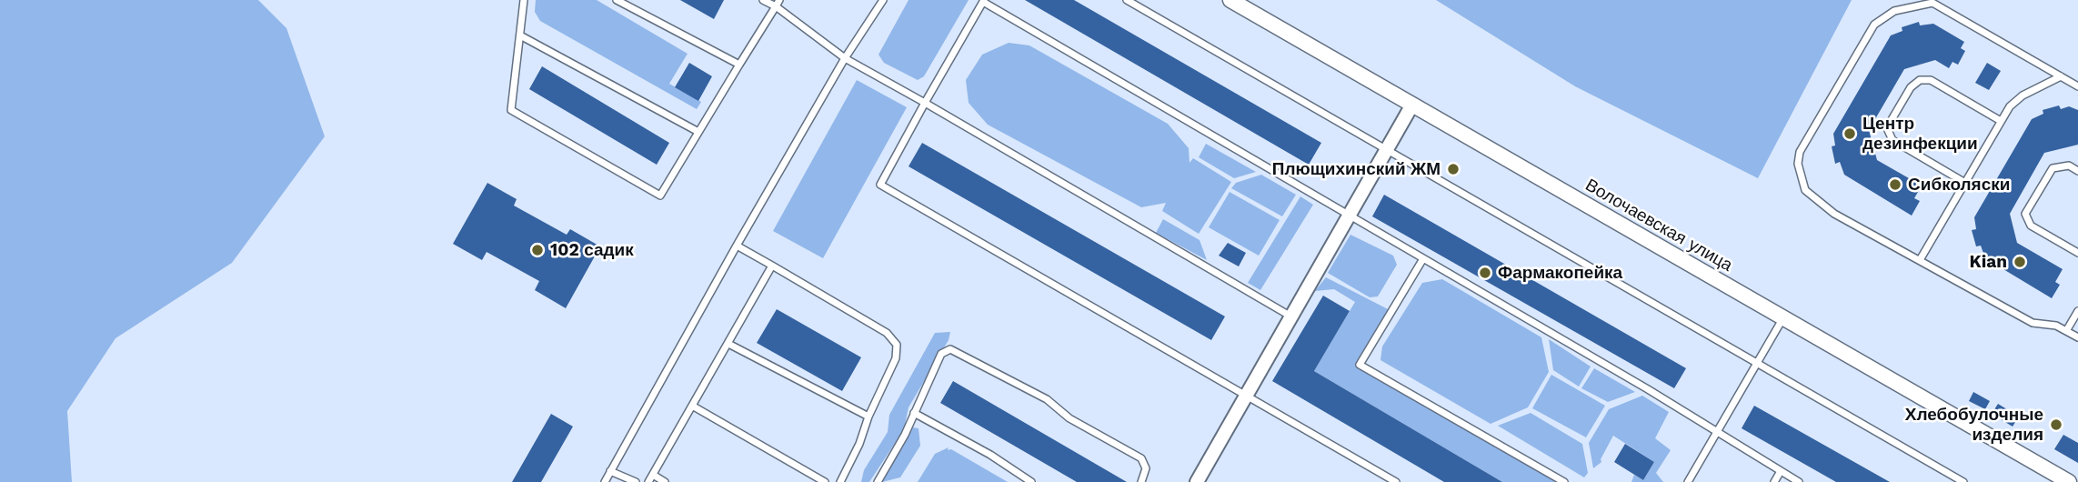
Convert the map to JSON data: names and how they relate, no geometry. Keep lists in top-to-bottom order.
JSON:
{
  "streets": {
    "street": ["Волочаевская улица"]
  },
  "places": [
    "Центр дезинфекции",
    "Плющихинский ЖМ",
    "Сибколяски",
    "102 садик",
    "Kian",
    "Фармакопейка",
    "Хлебобулочные изделия"
  ]
}
